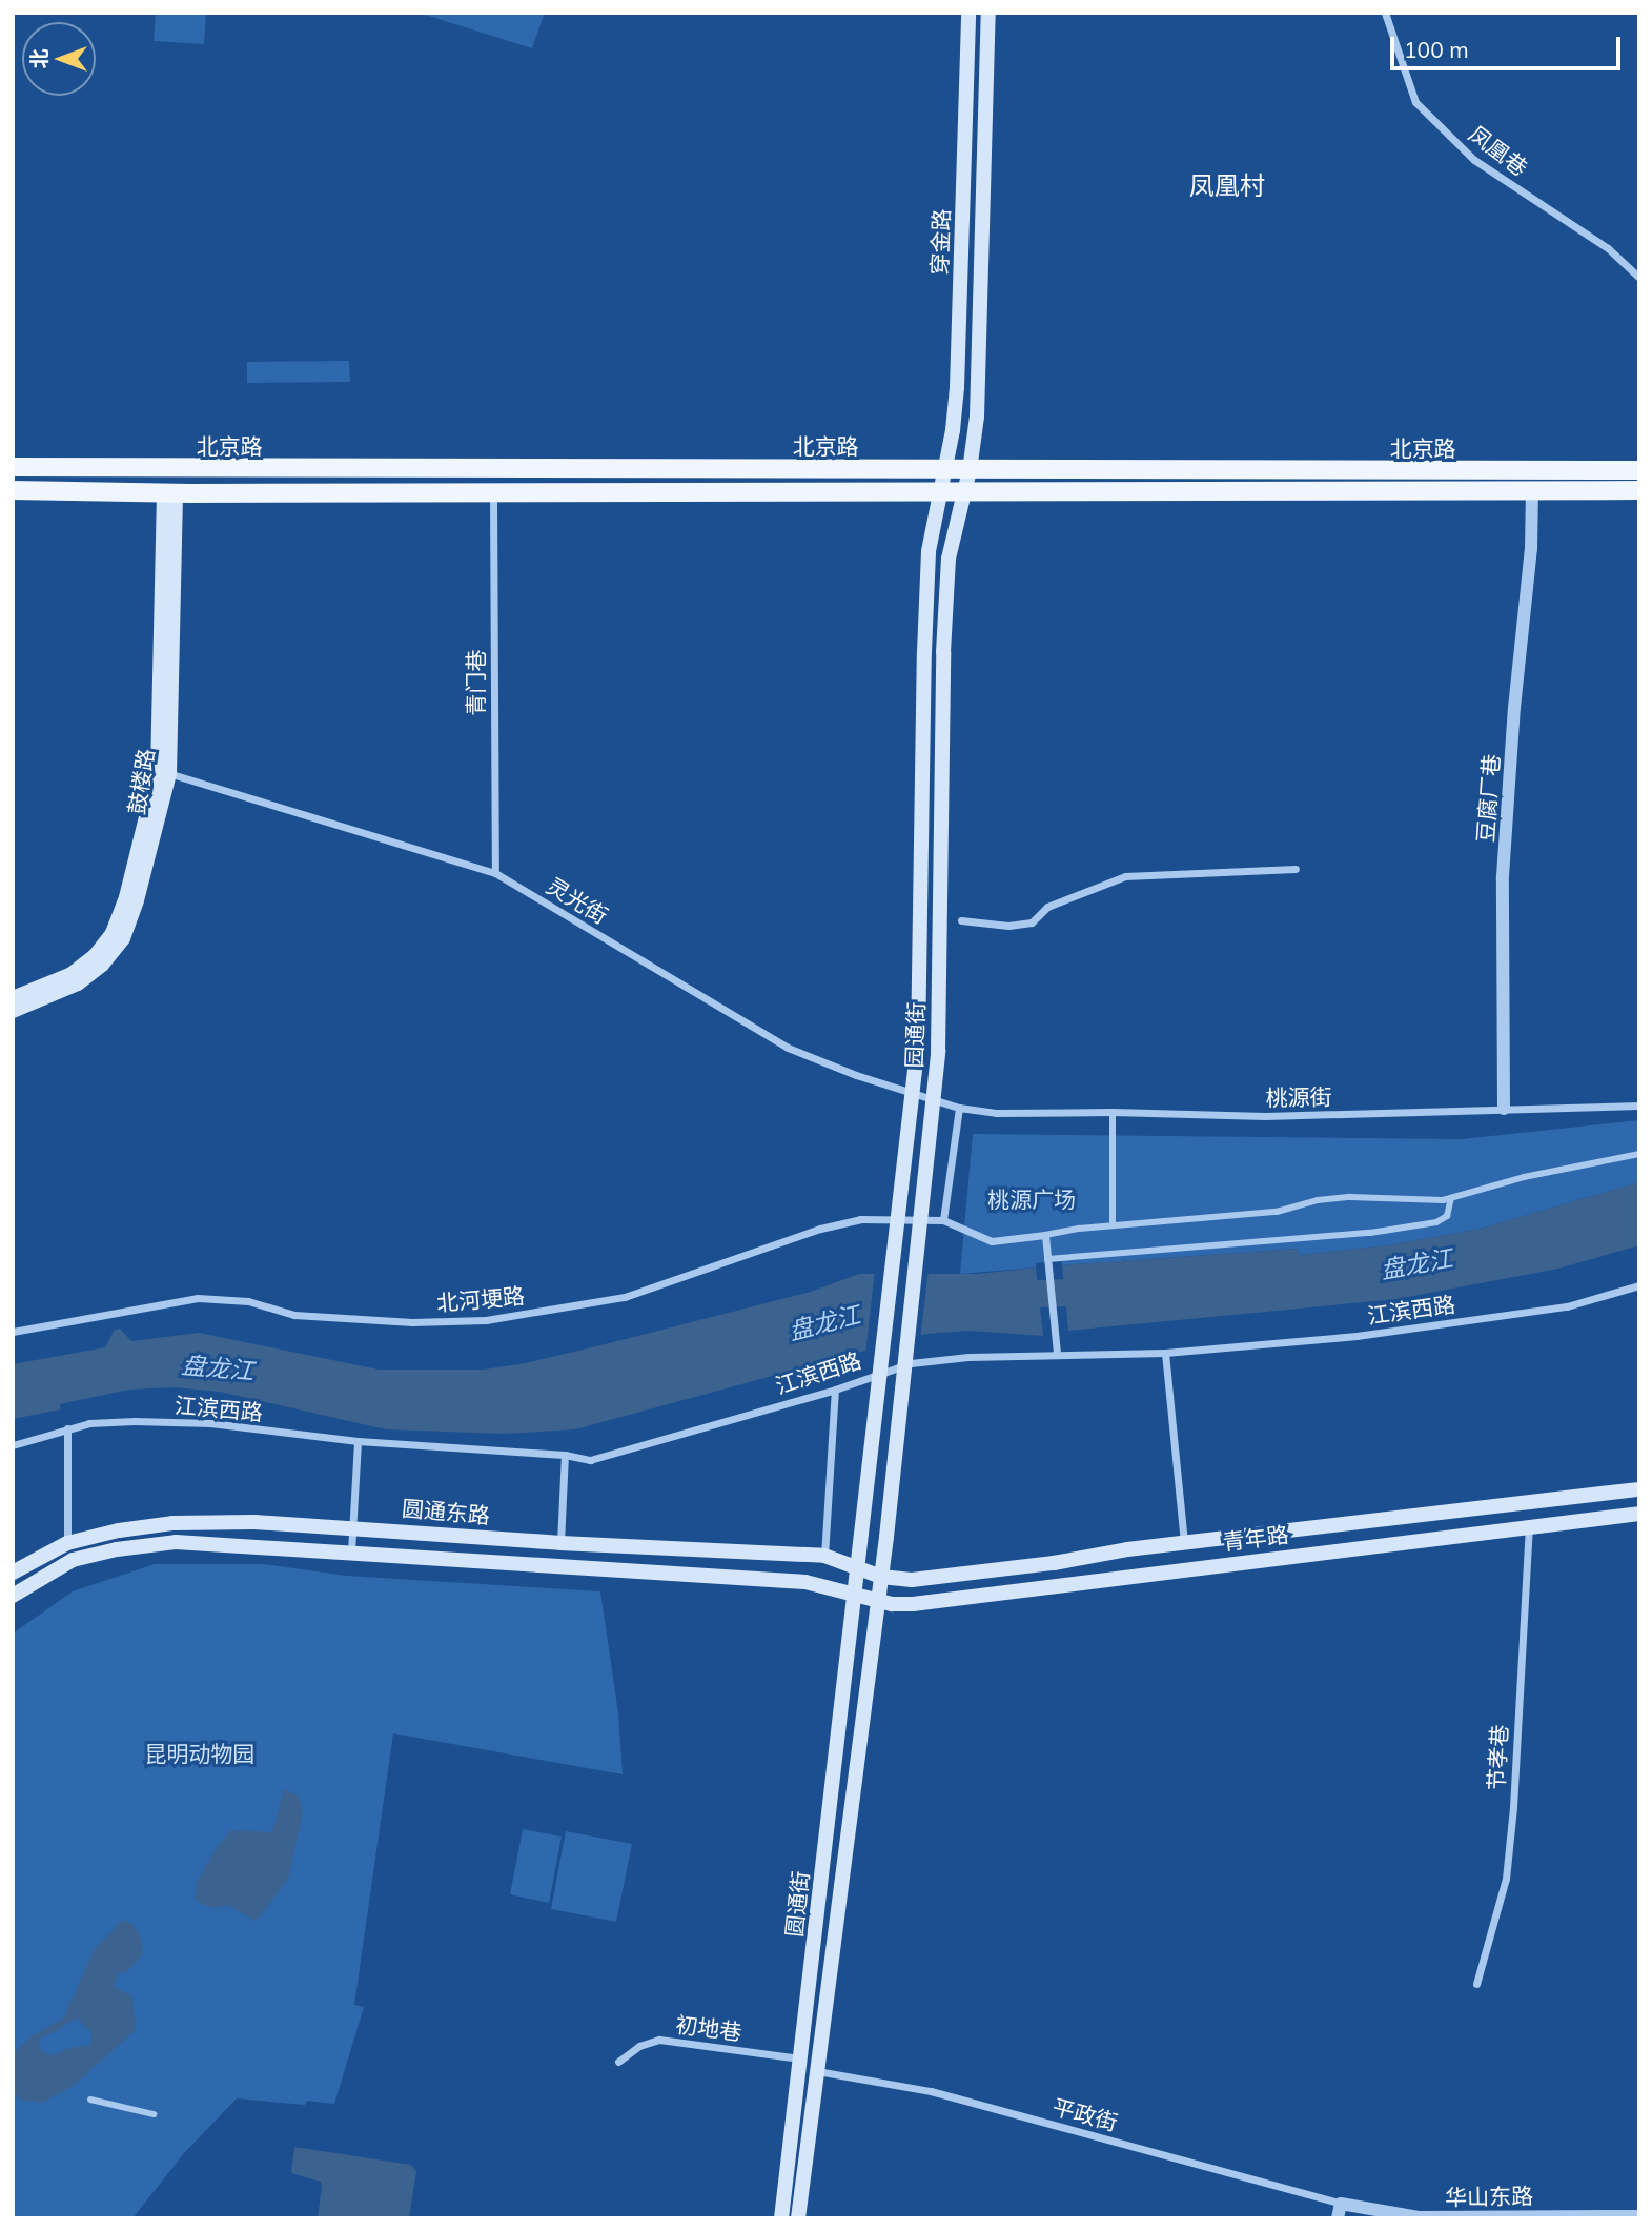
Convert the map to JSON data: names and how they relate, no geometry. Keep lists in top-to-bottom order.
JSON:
{
  "streets": {
    "main road": [
      "穿金路",
      "北京路",
      "鼓楼路",
      "园通街",
      "圆通东路",
      "青年路",
      "圆通街"
    ],
    "street": [
      "凤凰巷",
      "青门巷",
      "豆腐厂巷",
      "灵光街",
      "桃源街",
      "北河埂路",
      "江滨西路",
      "节孝巷",
      "初地巷",
      "平政街",
      "华山东路"
    ]
  },
  "crossings": [
    ["穿金路", "北京路"],
    ["穿金路", "园通街"],
    ["北京路", "青门巷"],
    ["北京路", "鼓楼路"],
    ["北京路", "豆腐厂巷"],
    ["北京路", "园通街"],
    ["青门巷", "灵光街"],
    ["鼓楼路", "灵光街"],
    ["豆腐厂巷", "桃源街"],
    ["灵光街", "桃源街"],
    ["园通街", "圆通东路"],
    ["园通街", "青年路"],
    ["园通街", "圆通街"],
    ["圆通东路", "青年路"],
    ["圆通东路", "圆通街"],
    ["青年路", "节孝巷"],
    ["青年路", "圆通街"],
    ["圆通街", "初地巷"],
    ["圆通街", "平政街"],
    ["平政街", "华山东路"]
  ],
  "districts": ["凤凰村"],
  "water": ["盘龙江"],
  "parks": ["桃源广场", "昆明动物园"],
  "scale_bar": "100 m",
  "north": "left"
}
